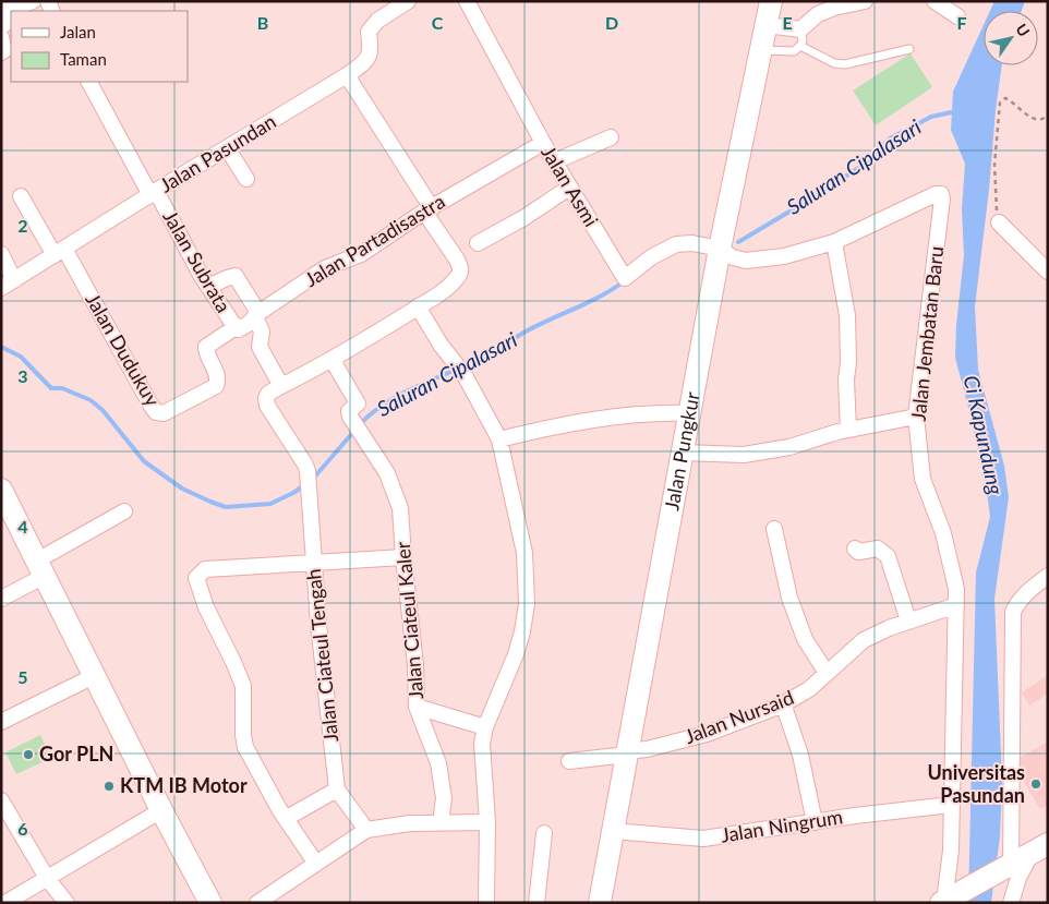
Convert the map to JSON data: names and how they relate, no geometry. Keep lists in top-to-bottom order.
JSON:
{
  "streets": {
    "main road": ["Jalan Pungkur"],
    "street": [
      "Jalan Pasundan",
      "Jalan Asmi",
      "Jalan Partadisastra",
      "Jalan Subrata",
      "Jalan Jembatan Baru",
      "Jalan Dudukuy",
      "Jalan Ciateul Kaler",
      "Jalan Ciateul Tengah",
      "Jalan Nursaid",
      "Jalan Ningrum"
    ]
  },
  "crossings": [
    ["Jalan Pasundan", "Jalan Subrata"],
    ["Jalan Pasundan", "Jalan Dudukuy"],
    ["Jalan Asmi", "Jalan Partadisastra"],
    ["Jalan Asmi", "Jalan Jembatan Baru"],
    ["Jalan Asmi", "Jalan Pungkur"],
    ["Jalan Partadisastra", "Jalan Subrata"],
    ["Jalan Partadisastra", "Jalan Dudukuy"],
    ["Jalan Subrata", "Jalan Dudukuy"],
    ["Jalan Jembatan Baru", "Jalan Pungkur"],
    ["Jalan Jembatan Baru", "Jalan Nursaid"],
    ["Jalan Jembatan Baru", "Jalan Ningrum"],
    ["Jalan Pungkur", "Jalan Nursaid"],
    ["Jalan Pungkur", "Jalan Ningrum"]
  ],
  "water": ["Saluran Cipalasari", "Ci Kapundung"],
  "places": ["Gor PLN", "Universitas Pasundan", "KTM IB Motor"],
  "legend": ["Jalan", "Taman"],
  "north": "top right",
  "grid": {
    "columns": [
      "B",
      "C",
      "D",
      "E",
      "F"
    ],
    "rows": [
      "2",
      "3",
      "4",
      "5",
      "6"
    ]
  }
}
